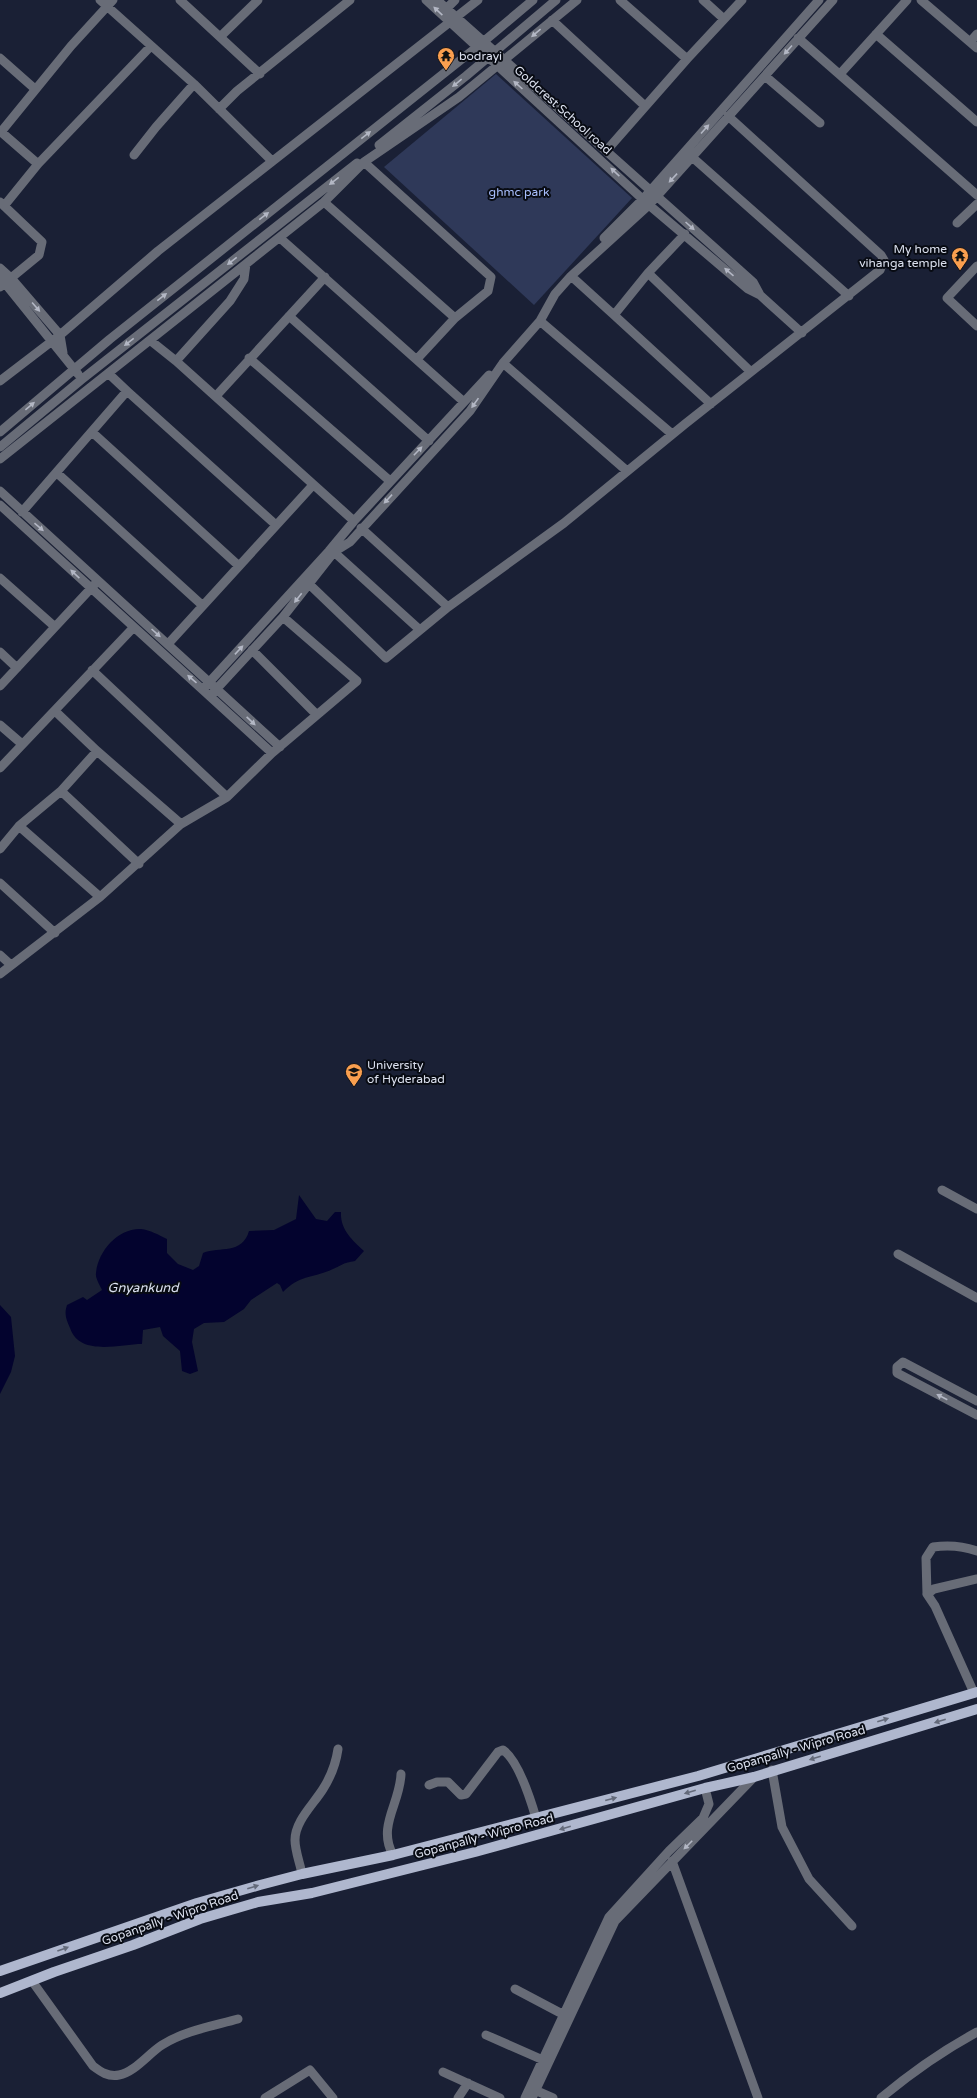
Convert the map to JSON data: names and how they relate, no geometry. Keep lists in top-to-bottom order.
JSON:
{
  "streets": {
    "main road": ["Gopanpally - Wipro Road"],
    "street": ["Goldcrest School road"]
  },
  "water": ["Gnyankund"],
  "parks": ["ghmc park"],
  "places": {
    "temple": ["bodrayi", "My home vihanga temple"],
    "school or university": ["University of Hyderabad"]
  }
}
